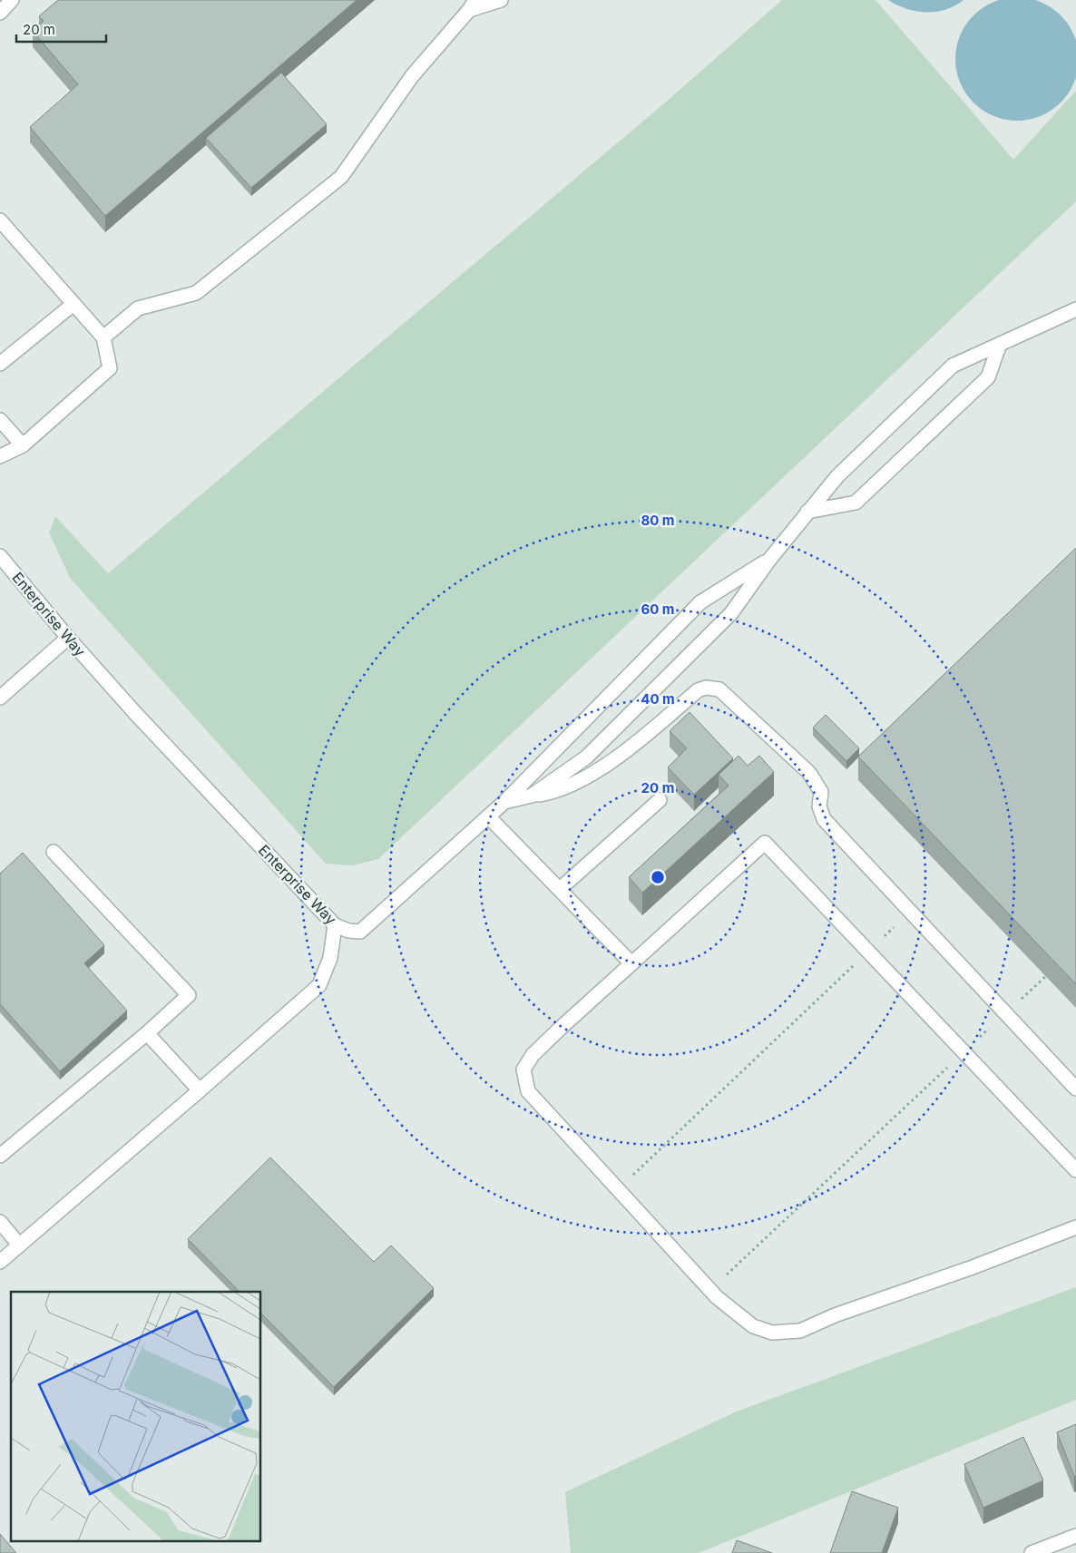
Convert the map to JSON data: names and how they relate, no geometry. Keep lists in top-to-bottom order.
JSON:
{
  "streets": {
    "street": ["Enterprise Way"]
  },
  "scale_bar": "20 m",
  "rings": [
    "80 m",
    "60 m",
    "40 m",
    "20 m"
  ]
}
